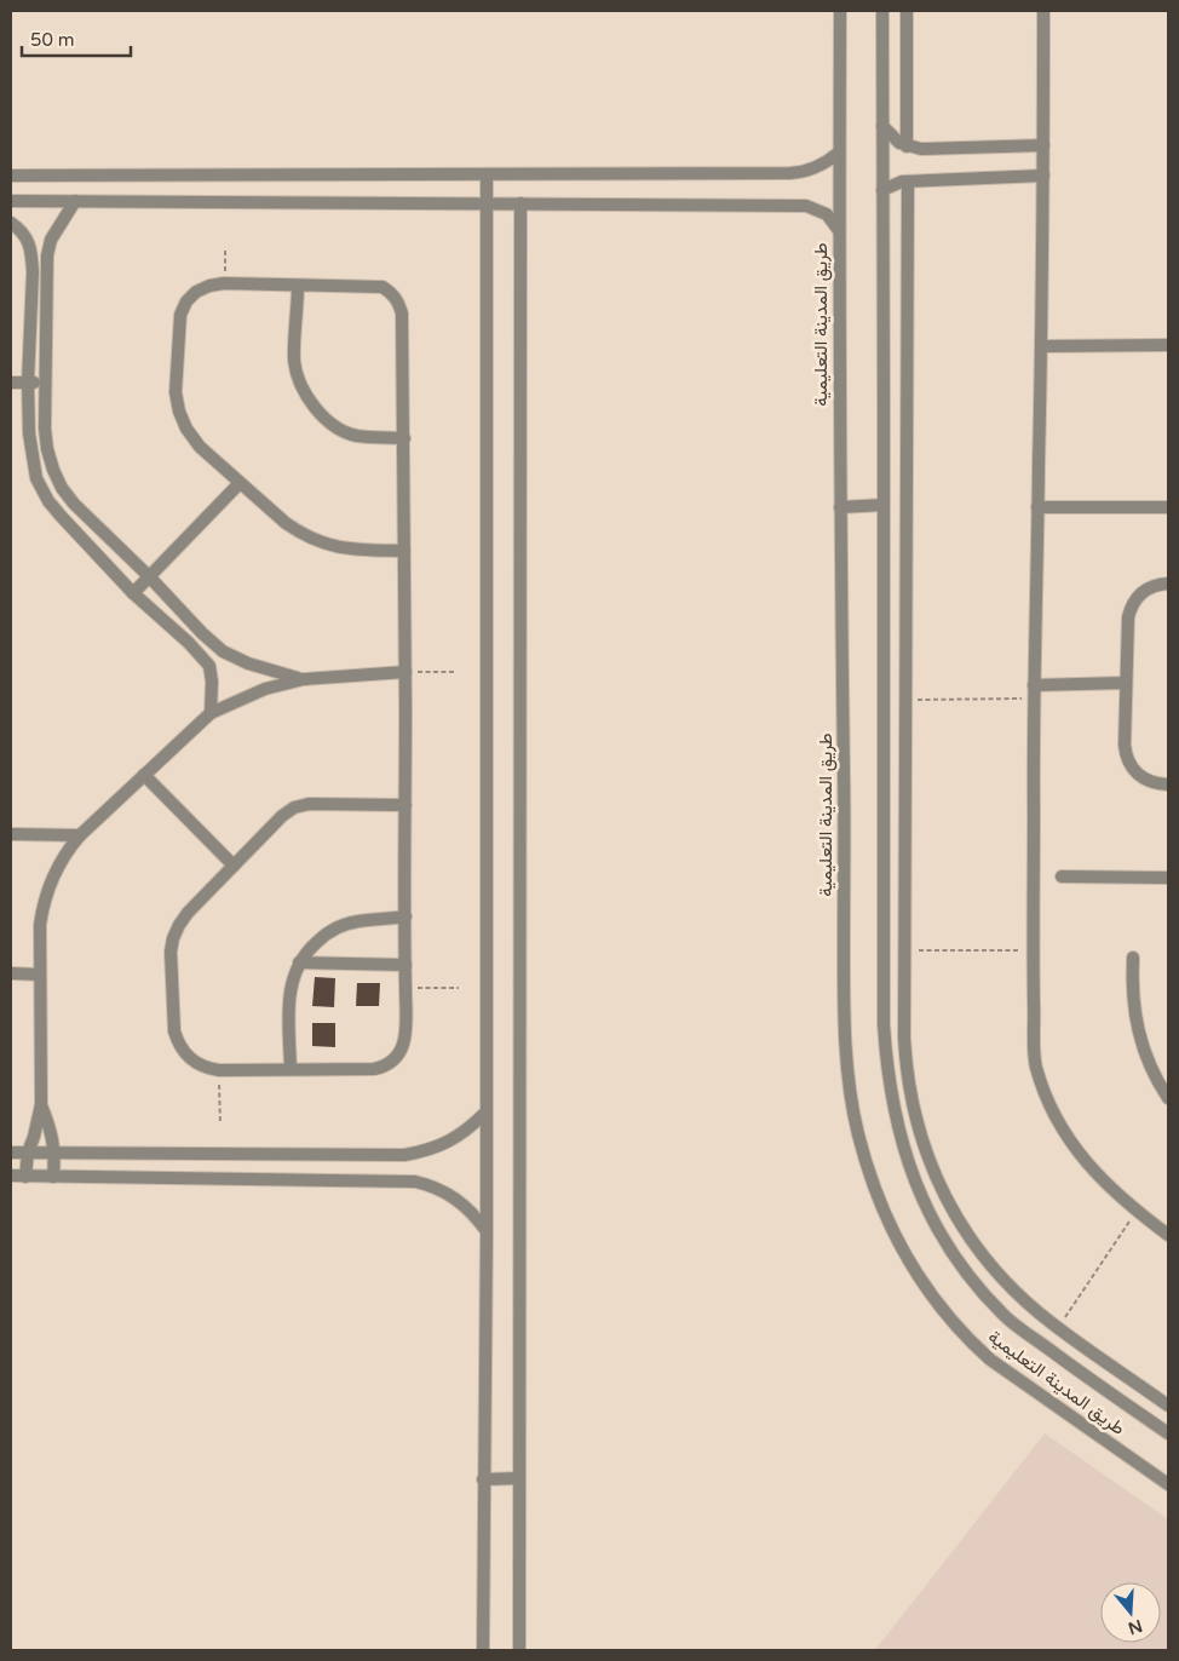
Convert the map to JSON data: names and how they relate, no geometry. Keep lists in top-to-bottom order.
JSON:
{
  "streets": {
    "street": ["طريق المدينة التعليمية"]
  },
  "scale_bar": "50 m",
  "north": "bottom"
}
